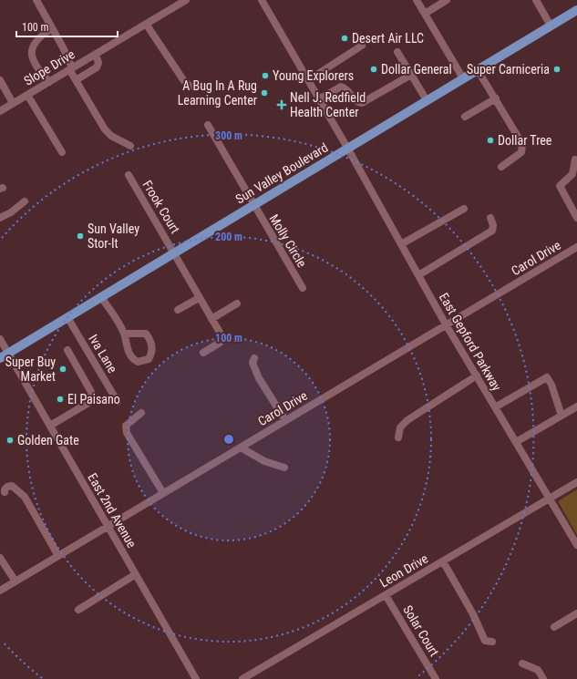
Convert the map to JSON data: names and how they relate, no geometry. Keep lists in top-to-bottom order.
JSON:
{
  "streets": {
    "main road": ["Sun Valley Boulevard"],
    "street": [
      "Slope Drive",
      "Frook Court",
      "Molly Circle",
      "Carol Drive",
      "East Gepford Parkway",
      "Iva Lane",
      "East 2nd Avenue",
      "Leon Drive",
      "Solar Court"
    ]
  },
  "crossings": [
    ["Sun Valley Boulevard", "Frook Court"],
    ["Sun Valley Boulevard", "Molly Circle"],
    ["Sun Valley Boulevard", "East Gepford Parkway"],
    ["Sun Valley Boulevard", "Iva Lane"],
    ["Sun Valley Boulevard", "East 2nd Avenue"],
    ["Carol Drive", "East Gepford Parkway"],
    ["Carol Drive", "East 2nd Avenue"],
    ["East Gepford Parkway", "Leon Drive"],
    ["Leon Drive", "Solar Court"]
  ],
  "places": {
    "other": [
      "Desert Air LLC",
      "Dollar General",
      "Super Carniceria",
      "Young Explorers",
      "A Bug In A Rug Learning Center",
      "Dollar Tree",
      "Sun Valley Stor-It",
      "Super Buy Market",
      "El Paisano",
      "Golden Gate"
    ],
    "health": ["Nell J. Redfield Health Center"]
  },
  "scale_bar": "100 m",
  "rings": ["300 m", "200 m", "100 m"]
}
